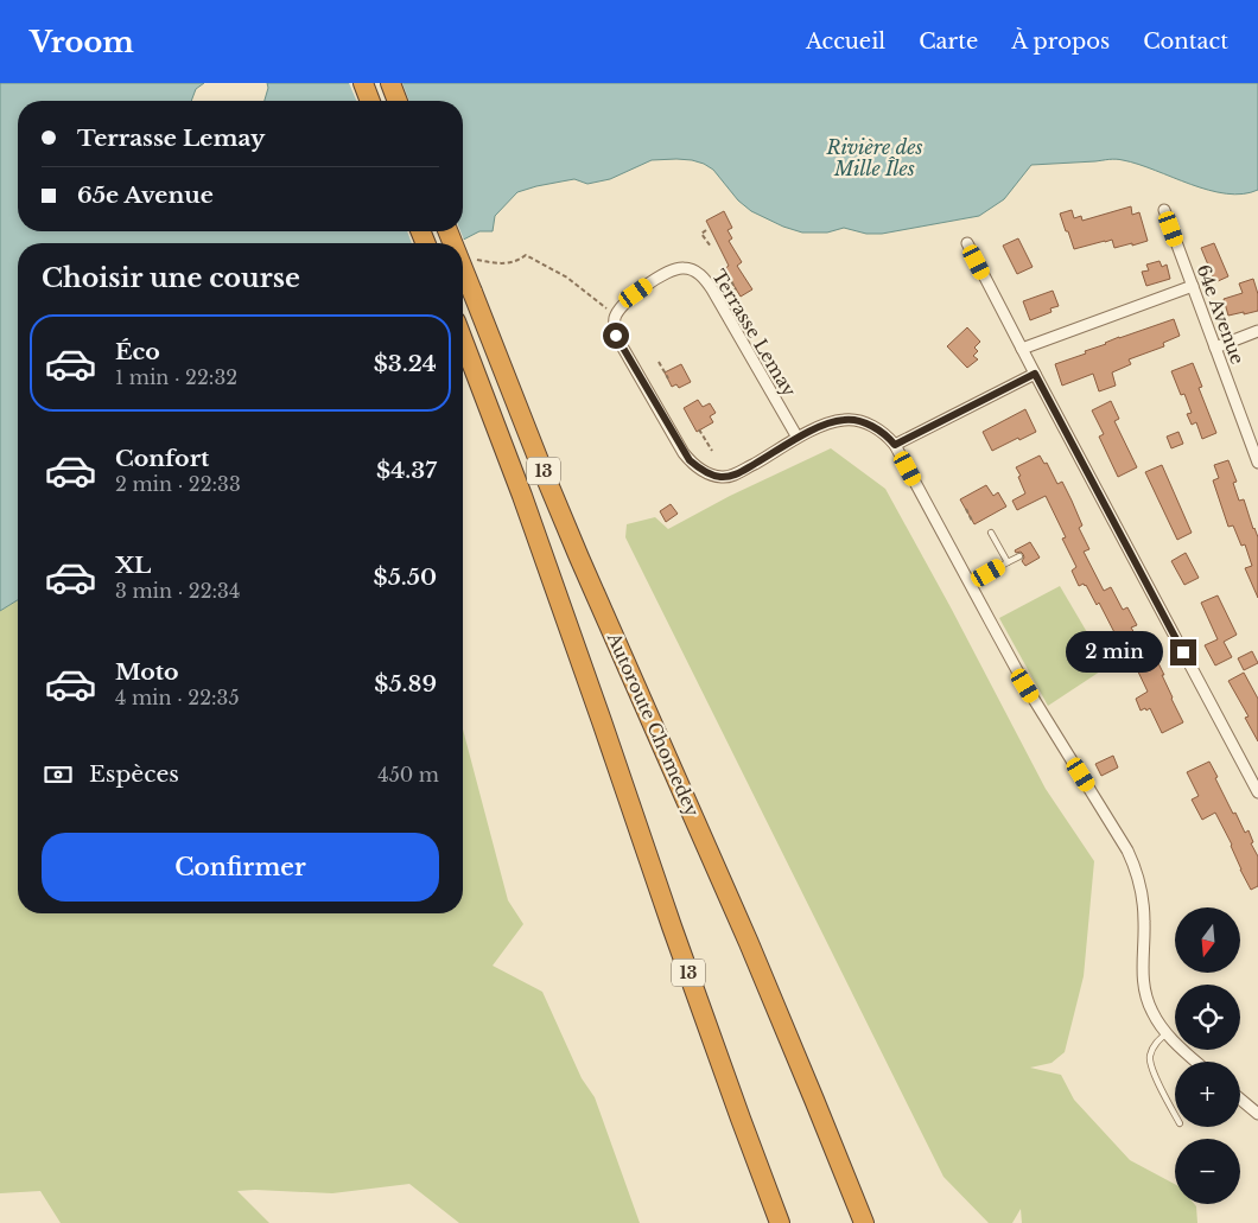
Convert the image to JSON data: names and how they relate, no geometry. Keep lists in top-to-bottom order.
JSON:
{
  "streets": {
    "highway": ["13", "Autoroute Chomedey"],
    "street": ["64e Avenue", "Terrasse Lemay"]
  },
  "water": ["Rivière des Mille Îles"],
  "north": "bottom",
  "page": {
    "header": "Vroom",
    "nav": [
      "Accueil",
      "Carte",
      "À propos",
      "Contact"
    ],
    "banner": ["Terrasse Lemay", "65e Avenue"],
    "heading": "Choisir une course",
    "list": [
      {
        "name": "Éco",
        "note": "1 min · 22:32",
        "value": "$3.24"
      },
      {
        "name": "Confort",
        "note": "2 min · 22:33",
        "value": "$4.37"
      },
      {
        "name": "XL",
        "note": "3 min · 22:34",
        "value": "$5.50"
      },
      {
        "name": "Moto",
        "note": "4 min · 22:35",
        "value": "$5.89"
      }
    ],
    "bubble": "2 min",
    "pay": ["Espèces", "450 m"],
    "buttons": "Confirmer",
    "map_buttons": ["+", "−"]
  }
}
